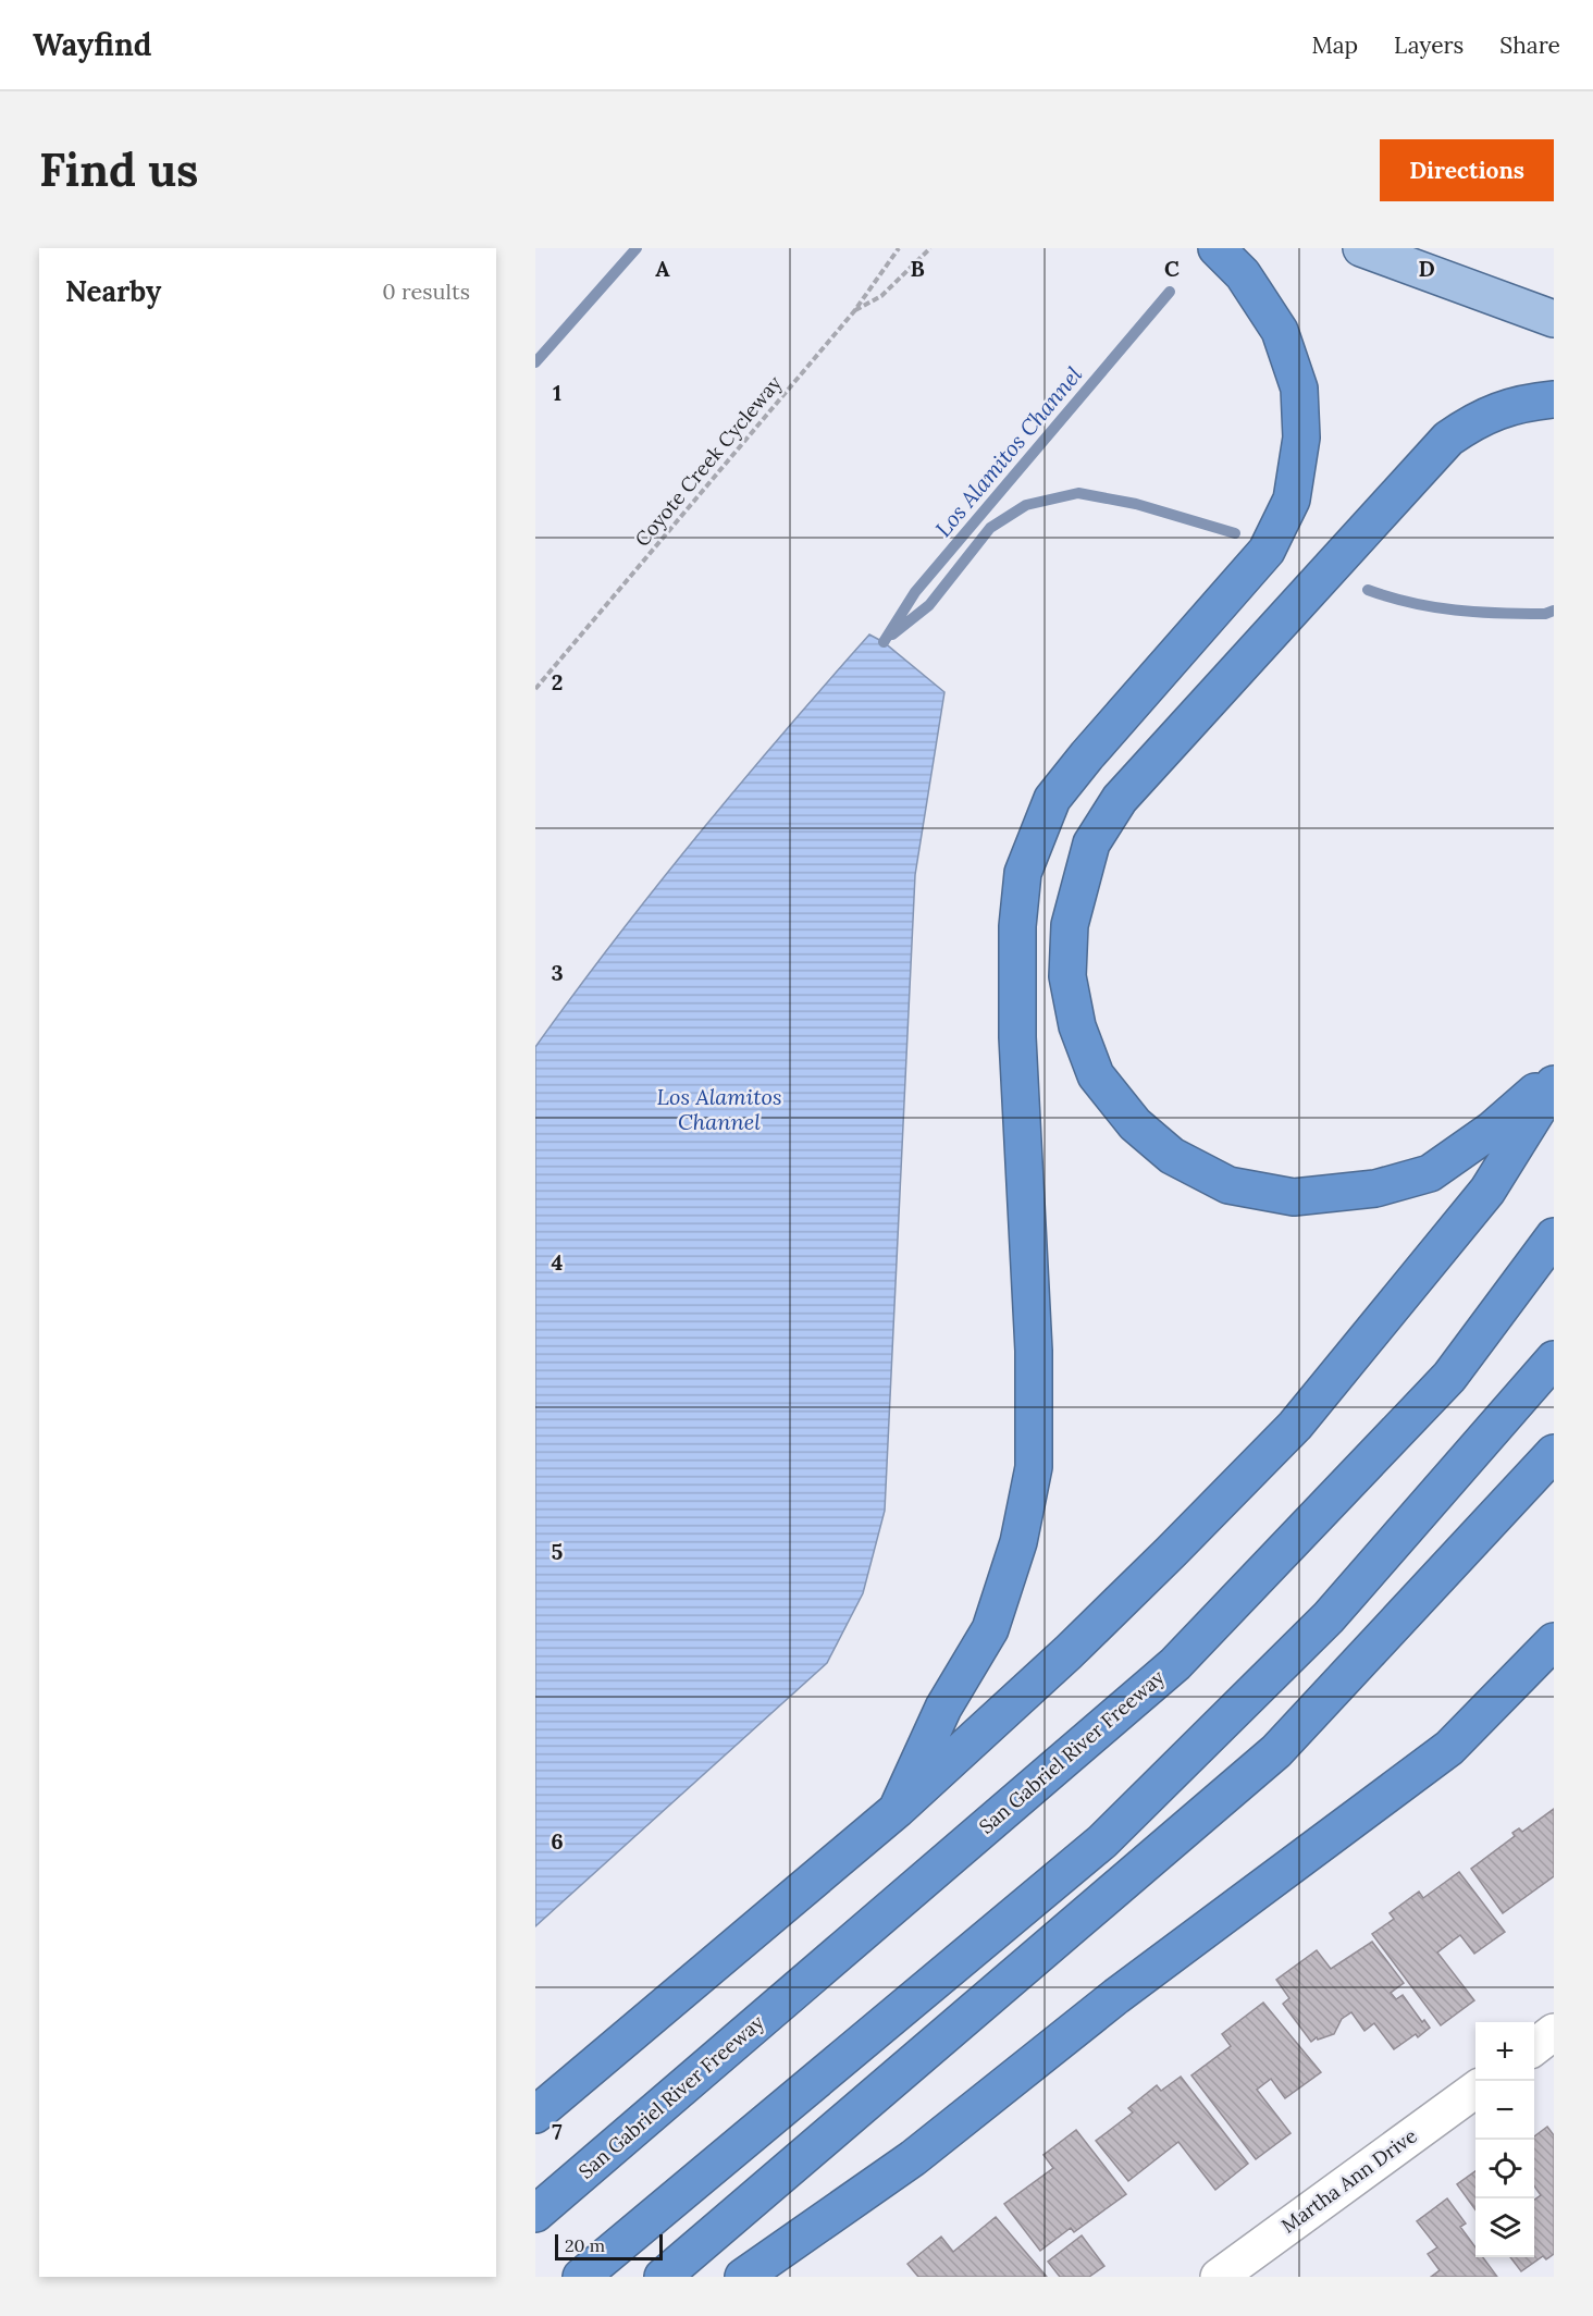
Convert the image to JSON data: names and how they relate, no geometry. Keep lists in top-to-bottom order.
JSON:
{
  "streets": {
    "highway": ["San Gabriel River Freeway"],
    "street": ["Martha Ann Drive"],
    "path": ["Coyote Creek Cycleway"]
  },
  "water": ["Los Alamitos Channel"],
  "scale_bar": "20 m",
  "page": {
    "header": "Wayfind",
    "nav": ["Map", "Layers", "Share"],
    "buttons": "Directions",
    "title": "Find us",
    "heading": ["Nearby", "0 results"],
    "map_buttons": ["+", "−"],
    "scale": "20 m"
  },
  "grid": {
    "columns": [
      "A",
      "B",
      "C",
      "D"
    ],
    "rows": [
      "1",
      "2",
      "3",
      "4",
      "5",
      "6",
      "7"
    ]
  }
}
